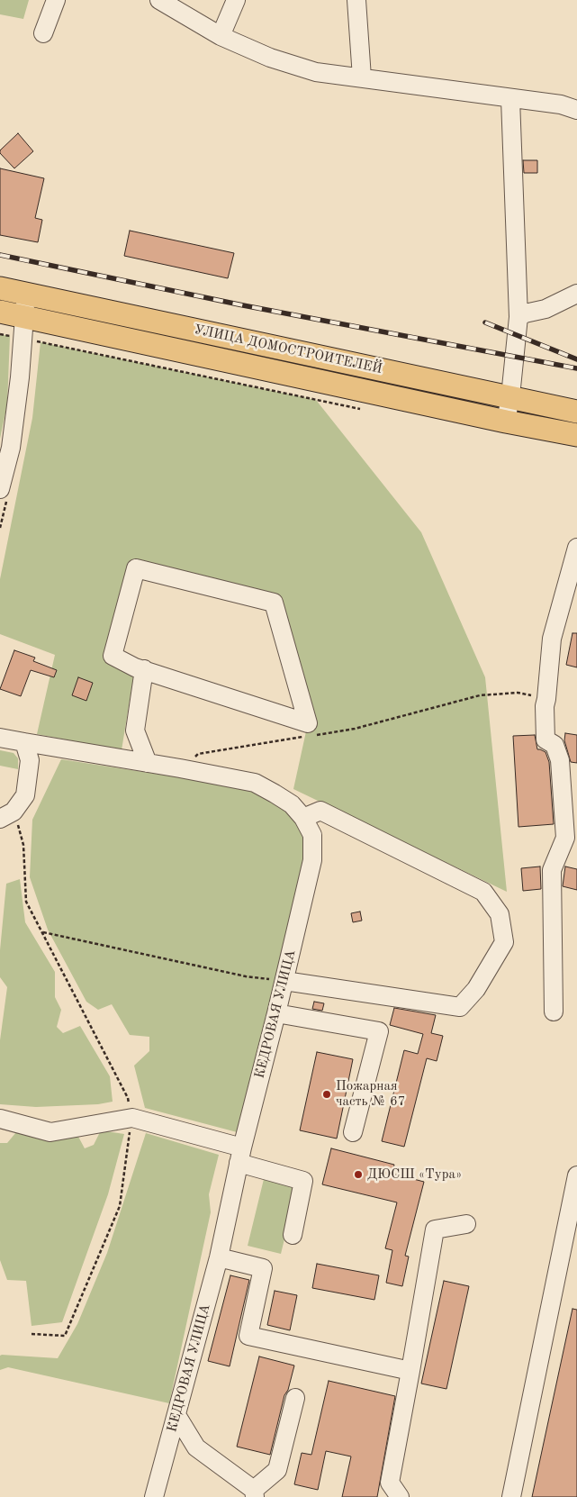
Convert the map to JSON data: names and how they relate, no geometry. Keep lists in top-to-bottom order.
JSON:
{
  "streets": {
    "main road": ["УЛИЦА ДОМОСТРОИТЕЛЕЙ"],
    "street": ["КЕДРОВАЯ УЛИЦА"]
  },
  "places": ["Пожарная часть № 67", "ДЮСШ «Тура»"]
}
